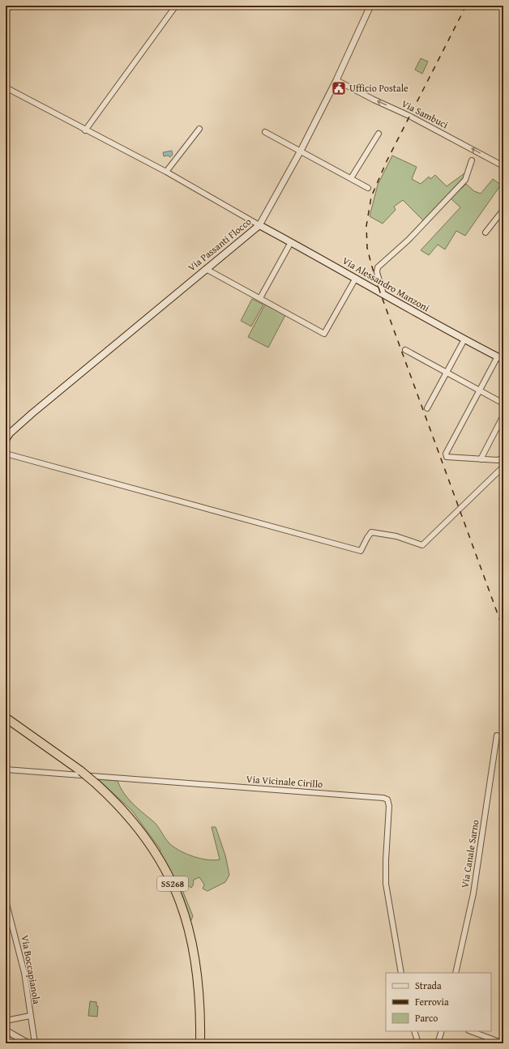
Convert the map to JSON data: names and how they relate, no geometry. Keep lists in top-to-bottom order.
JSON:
{
  "streets": {
    "highway": ["SS268"],
    "main road": ["Via Passanti Flocco", "Via Alessandro Manzoni"],
    "street": [
      "Via Sambuci",
      "Via Vicinale Cirillo",
      "Via Canale Sarno",
      "Via Boccapianola"
    ]
  },
  "crossings": [
    ["Via Sambuci", "Via Passanti Flocco"],
    ["Via Passanti Flocco", "Via Alessandro Manzoni"]
  ],
  "one_way": ["Via Sambuci"],
  "places": {
    "public building": ["Ufficio Postale"]
  },
  "legend": ["Strada", "Ferrovia", "Parco"]
}
